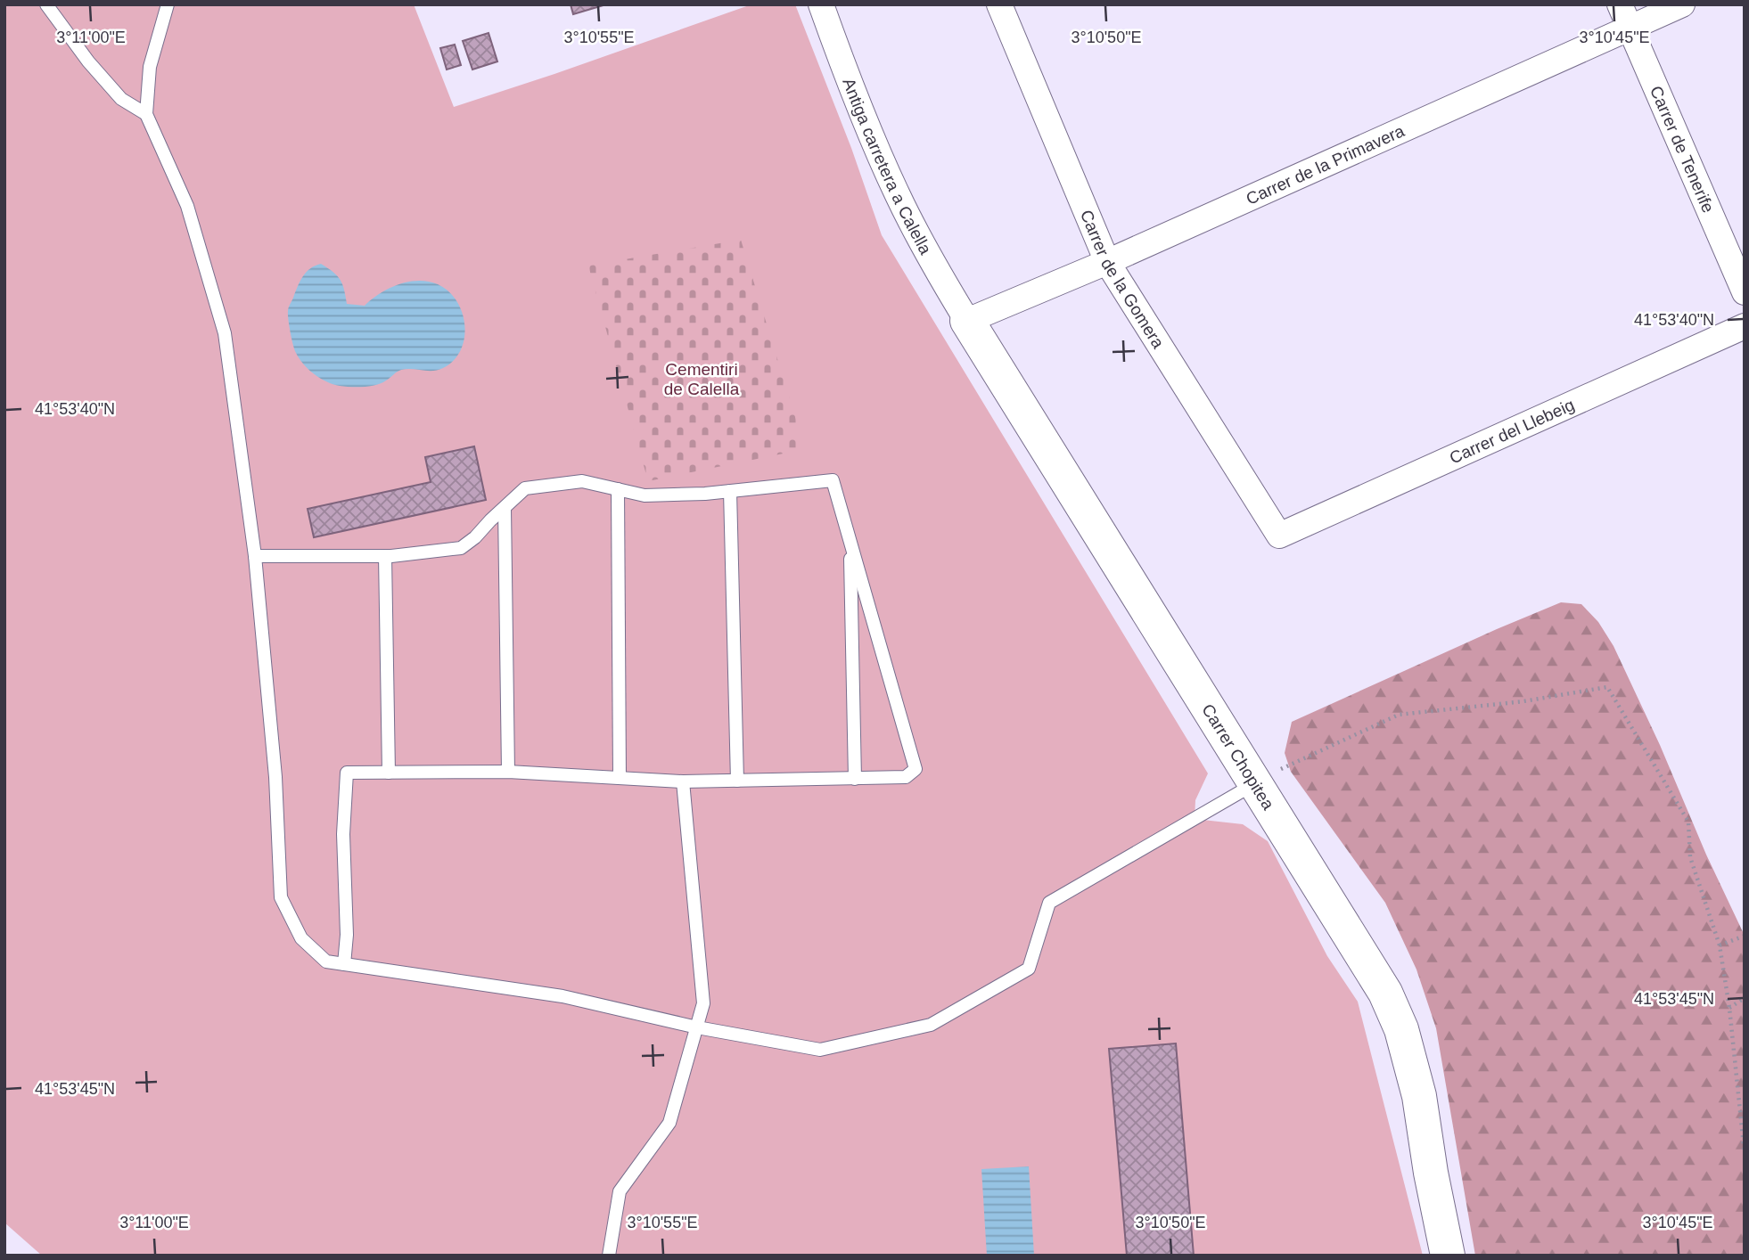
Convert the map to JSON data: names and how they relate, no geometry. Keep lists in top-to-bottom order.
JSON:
{
  "streets": {
    "street": [
      "Carrer de Tenerife",
      "Carrer de la Primavera",
      "Antiga carretera a Calella",
      "Carrer de la Gomera",
      "Carrer del Llebeig",
      "Carrer Chopitea"
    ]
  },
  "crossings": [
    ["Carrer de Tenerife", "Carrer de la Primavera"],
    ["Carrer de la Primavera", "Antiga carretera a Calella"],
    ["Carrer de la Primavera", "Carrer de la Gomera"],
    ["Carrer de la Primavera", "Carrer Chopitea"],
    ["Antiga carretera a Calella", "Carrer Chopitea"],
    ["Carrer de la Gomera", "Carrer del Llebeig"]
  ],
  "parks": ["Cementiri de Calella"],
  "coordinates": [
    "3°11'00\"E",
    "3°10'55\"E",
    "3°10'50\"E",
    "3°10'45\"E",
    "41°53'40\"N",
    "41°53'45\"N"
  ]
}
